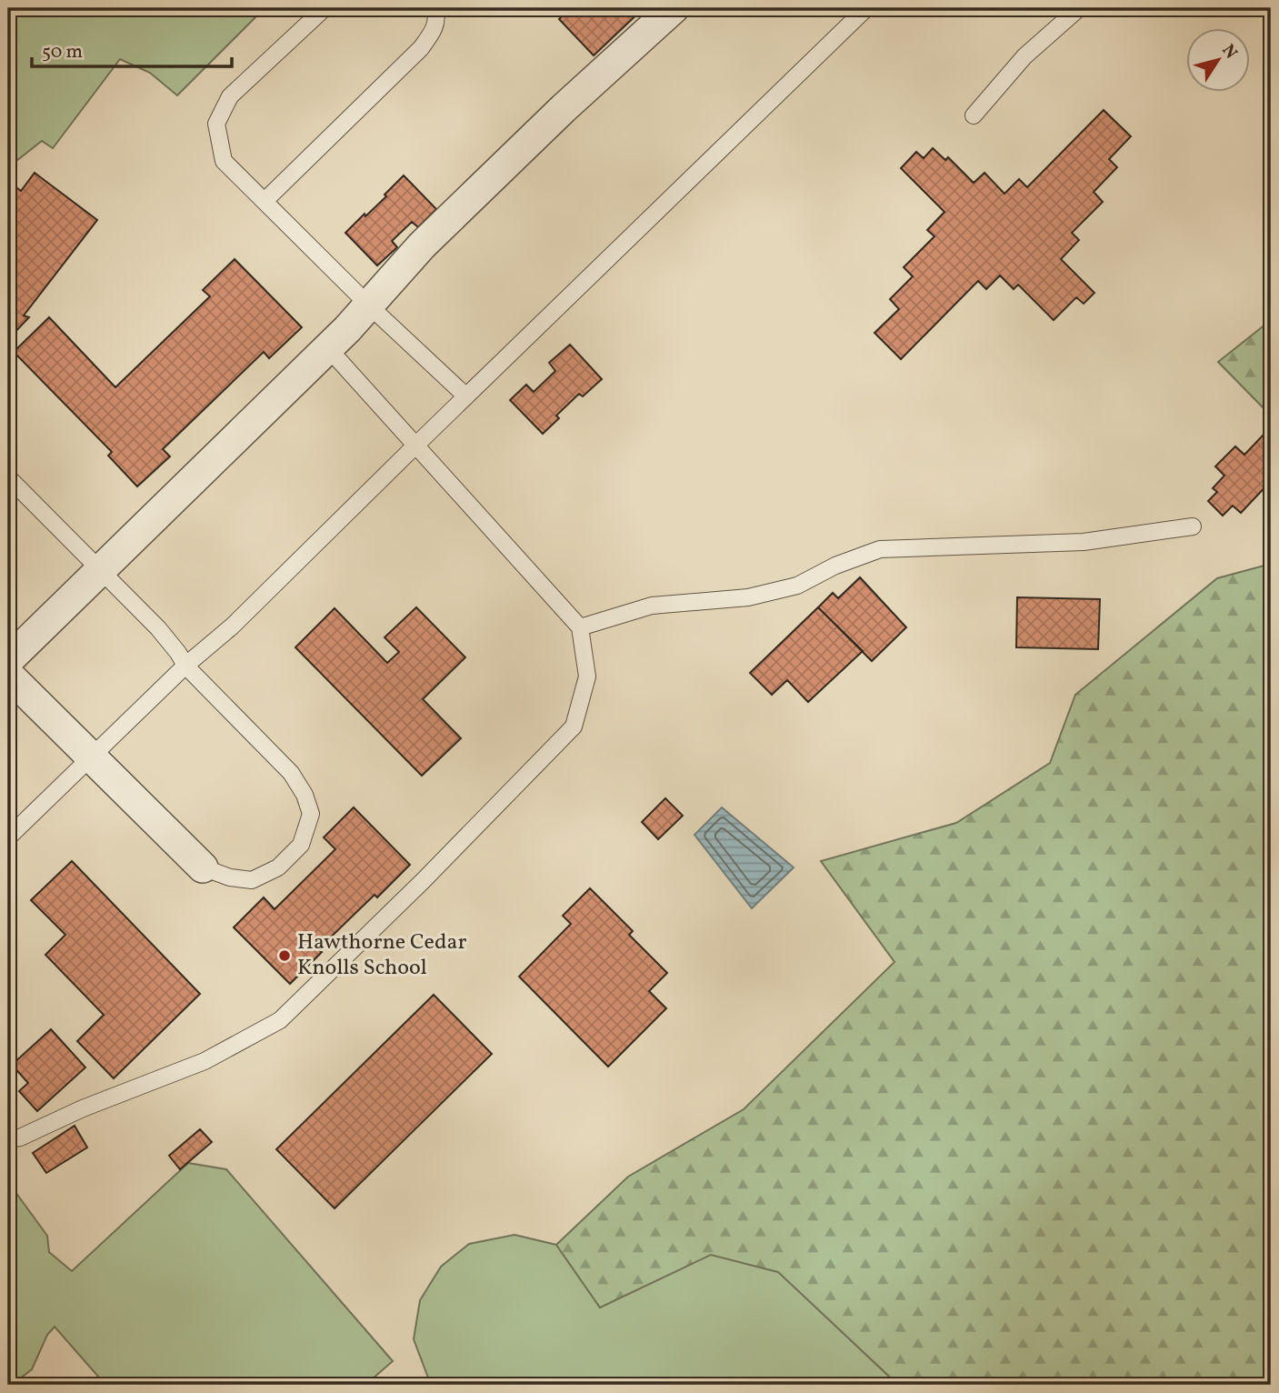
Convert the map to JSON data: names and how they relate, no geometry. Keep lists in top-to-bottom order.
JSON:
{
  "places": ["Hawthorne Cedar Knolls School"],
  "scale_bar": "50 m",
  "north": "top right"
}
